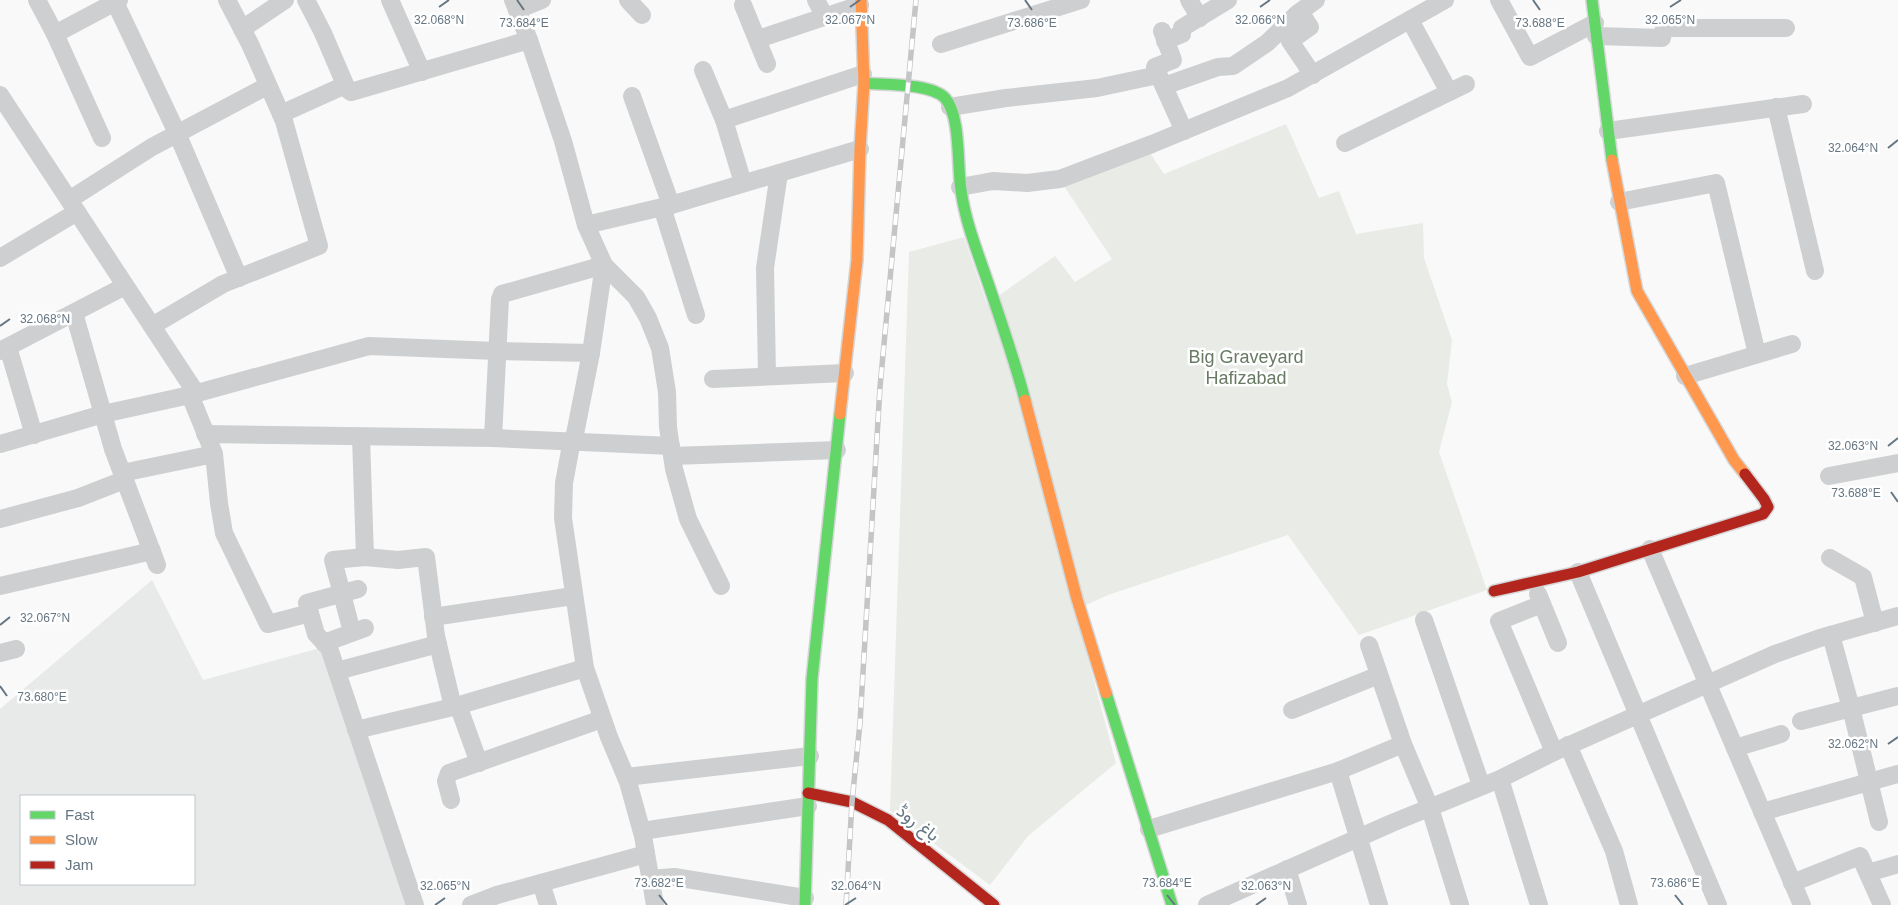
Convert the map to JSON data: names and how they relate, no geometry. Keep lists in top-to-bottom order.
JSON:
{
  "streets": {
    "street": ["باغ روڈ"]
  },
  "parks": ["Big Graveyard Hafizabad"],
  "legend": ["Fast", "Slow", "Jam"],
  "coordinates": [
    "32.068°N",
    "32.067°N",
    "32.066°N",
    "32.065°N",
    "73.684°E",
    "73.686°E",
    "73.688°E",
    "32.064°N",
    "32.063°N",
    "73.680°E",
    "32.062°N",
    "73.682°E"
  ]
}
